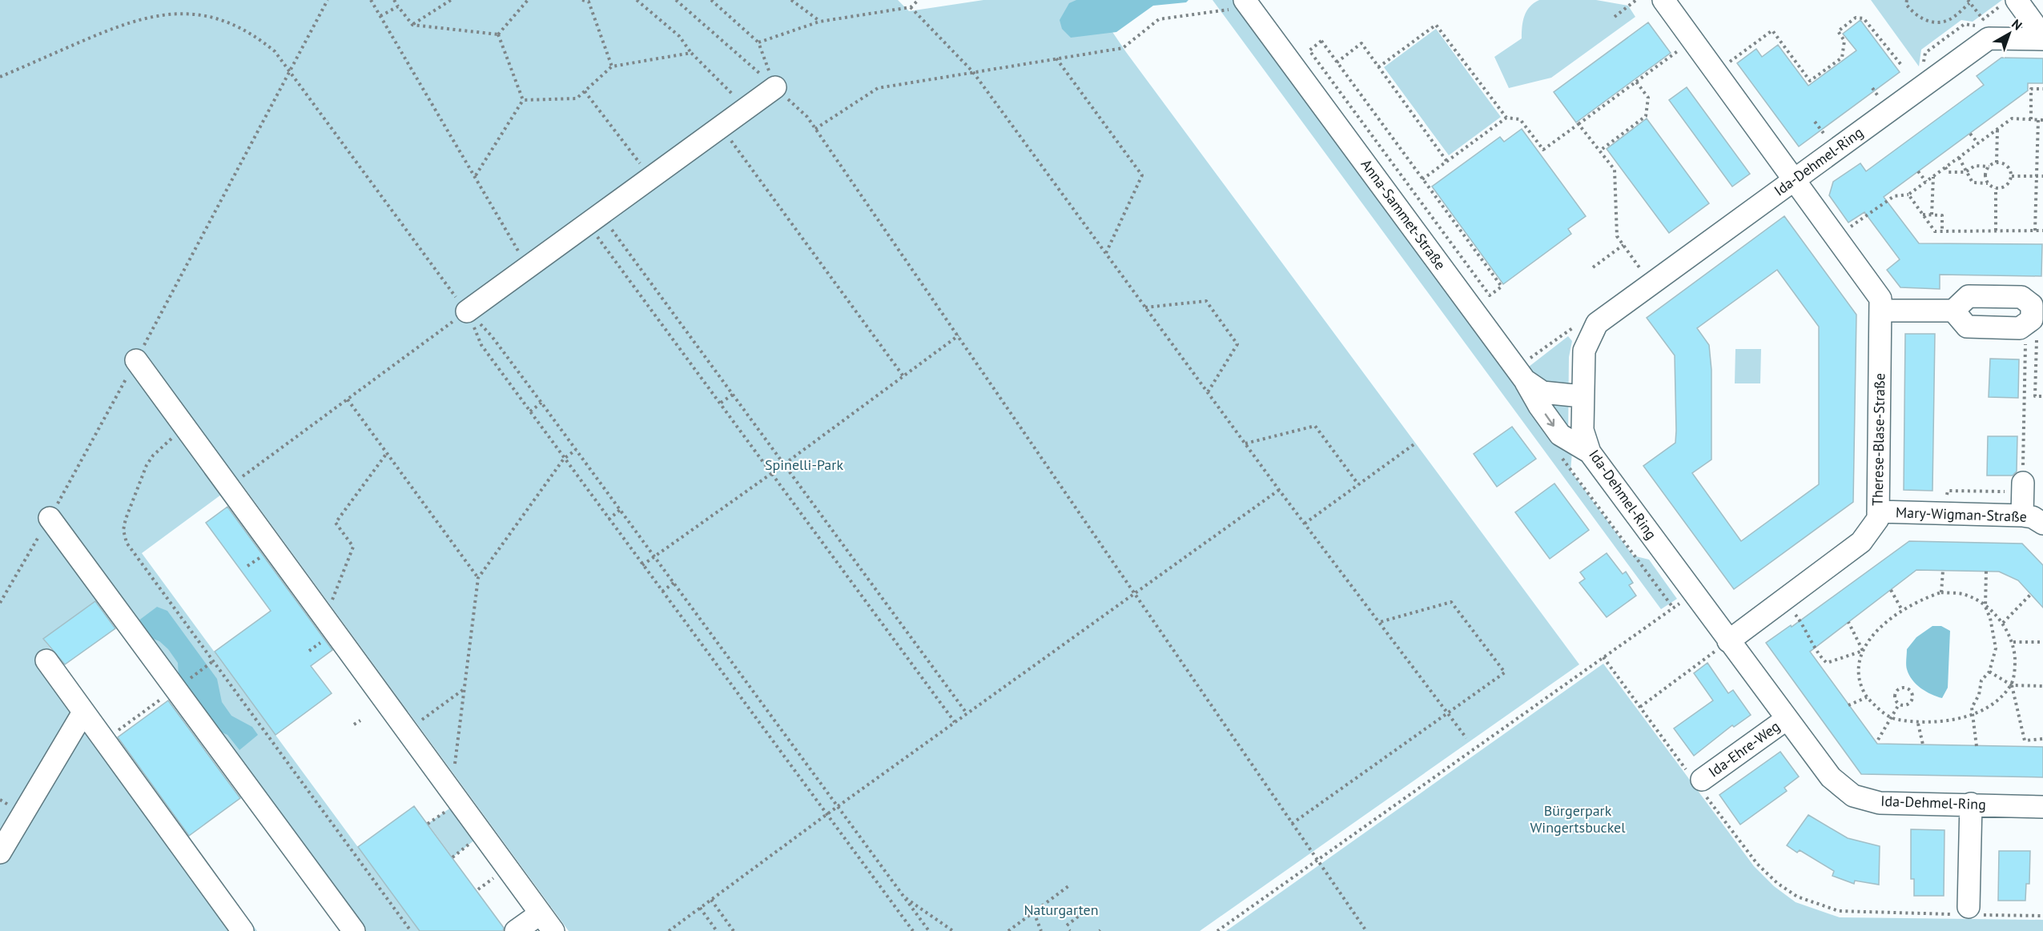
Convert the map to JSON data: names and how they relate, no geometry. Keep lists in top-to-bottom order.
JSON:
{
  "streets": {
    "street": [
      "Ida-Dehmel-Ring",
      "Anna-Sammet-Straße",
      "Therese-Blase-Straße",
      "Mary-Wigman-Straße",
      "Ida-Ehre-Weg"
    ]
  },
  "crossings": [
    ["Ida-Dehmel-Ring", "Anna-Sammet-Straße"],
    ["Ida-Dehmel-Ring", "Therese-Blase-Straße"],
    ["Ida-Dehmel-Ring", "Ida-Ehre-Weg"],
    ["Therese-Blase-Straße", "Mary-Wigman-Straße"]
  ],
  "parks": ["Spinelli-Park", "Bürgerpark Wingertsbuckel", "Naturgarten"],
  "north": "top right"
}
